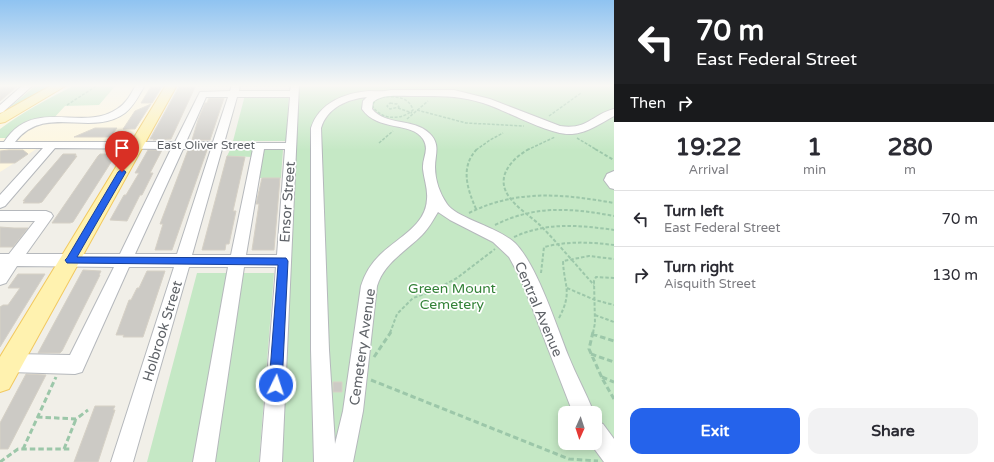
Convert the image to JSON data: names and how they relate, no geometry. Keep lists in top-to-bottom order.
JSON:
{
  "streets": {
    "street": [
      "East Oliver Street",
      "Ensor Street",
      "Central Avenue",
      "Holbrook Street",
      "Cemetery Avenue"
    ]
  },
  "crossings": [
    ["East Oliver Street", "Ensor Street"],
    ["East Oliver Street", "Holbrook Street"],
    ["Central Avenue", "Cemetery Avenue"]
  ],
  "parks": ["Green Mount Cemetery"],
  "north": "bottom",
  "page": {
    "turn": ["70 m", "East Federal Street"],
    "then": "Then",
    "eta": [
      "19:22",
      "Arrival",
      "1",
      "min",
      "280",
      "m"
    ],
    "list": [
      {
        "name": "Turn left",
        "note": "East Federal Street",
        "value": "70 m"
      },
      {
        "name": "Turn right",
        "note": "Aisquith Street",
        "value": "130 m"
      }
    ],
    "buttons": ["Exit", "Share"]
  }
}
